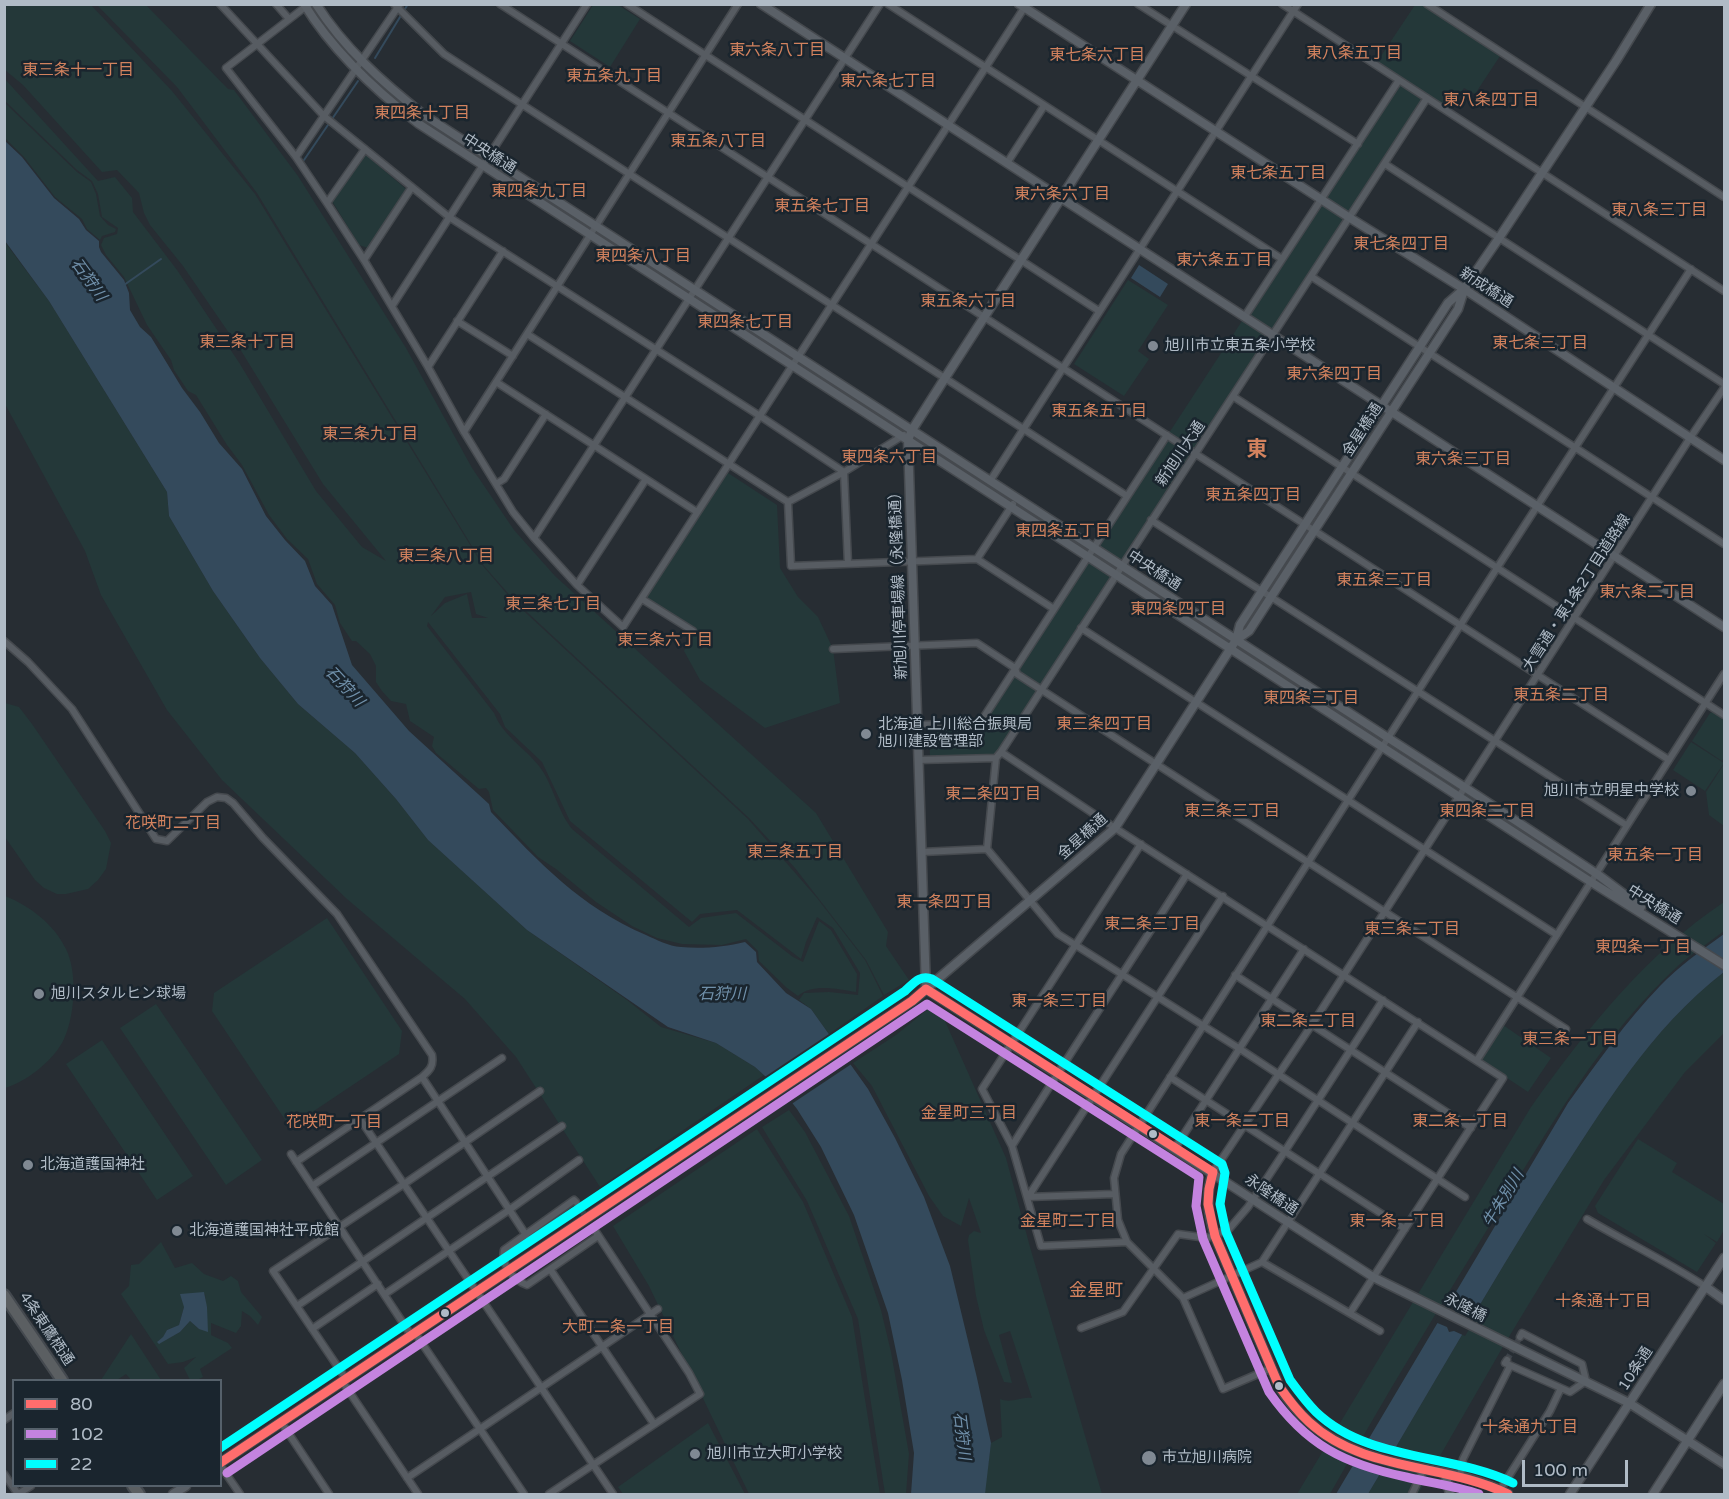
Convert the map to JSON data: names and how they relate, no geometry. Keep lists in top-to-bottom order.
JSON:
{
  "streets": {
    "highway": ["4条東鷹栖通"],
    "street": [
      "中央橋通",
      "新成橋通",
      "金星橋通",
      "新旭川大通",
      "新旭川停車場線（永隆橋通）",
      "大雪通・東1条2丁目道路線",
      "永隆橋通",
      "永隆橋",
      "10条通"
    ]
  },
  "crossings": [
    ["中央橋通", "金星橋通"],
    ["中央橋通", "新旭川大通"],
    ["中央橋通", "新旭川停車場線（永隆橋通）"],
    ["中央橋通", "大雪通・東1条2丁目道路線"],
    ["新成橋通", "金星橋通"],
    ["新成橋通", "新旭川大通"],
    ["新成橋通", "新旭川停車場線（永隆橋通）"],
    ["新成橋通", "大雪通・東1条2丁目道路線"],
    ["金星橋通", "新旭川停車場線（永隆橋通）"],
    ["金星橋通", "永隆橋通"],
    ["新旭川大通", "新旭川停車場線（永隆橋通）"],
    ["新旭川停車場線（永隆橋通）", "永隆橋通"],
    ["大雪通・東1条2丁目道路線", "永隆橋通"],
    ["永隆橋通", "永隆橋"]
  ],
  "districts": [
    "東六条八丁目",
    "東八条五丁目",
    "東七条六丁目",
    "東三条十一丁目",
    "東五条九丁目",
    "東六条七丁目",
    "東八条四丁目",
    "東四条十丁目",
    "東五条八丁目",
    "東七条五丁目",
    "東四条九丁目",
    "東六条六丁目",
    "東五条七丁目",
    "東八条三丁目",
    "東七条四丁目",
    "東四条八丁目",
    "東六条五丁目",
    "東五条六丁目",
    "東四条七丁目",
    "東三条十丁目",
    "東七条三丁目",
    "東六条四丁目",
    "東五条五丁目",
    "東三条九丁目",
    "東",
    "東四条六丁目",
    "東六条三丁目",
    "東五条四丁目",
    "東四条五丁目",
    "東三条八丁目",
    "東五条三丁目",
    "東六条二丁目",
    "東三条七丁目",
    "東四条四丁目",
    "東三条六丁目",
    "東五条二丁目",
    "東四条三丁目",
    "東三条四丁目",
    "東二条四丁目",
    "東三条三丁目",
    "東四条二丁目",
    "花咲町二丁目",
    "東三条五丁目",
    "東五条一丁目",
    "東一条四丁目",
    "東二条三丁目",
    "東三条二丁目",
    "東四条一丁目",
    "東一条三丁目",
    "東二条二丁目",
    "東三条一丁目",
    "金星町三丁目",
    "東一条二丁目",
    "東二条一丁目",
    "花咲町一丁目",
    "金星町二丁目",
    "東一条一丁目",
    "金星町",
    "十条通十丁目",
    "大町二条一丁目",
    "十条通九丁目"
  ],
  "water": ["石狩川", "牛朱別川"],
  "places": [
    "旭川市立東五条小学校",
    "北海道 上川総合振興局 旭川建設管理部",
    "旭川市立明星中学校",
    "旭川スタルヒン球場",
    "北海道護国神社",
    "北海道護国神社平成館",
    "旭川市立大町小学校",
    "市立旭川病院"
  ],
  "lines": ["transit line 22", "transit line 80", "transit line 102"],
  "legend": ["80", "102", "22"],
  "scale_bar": "100 m"
}
